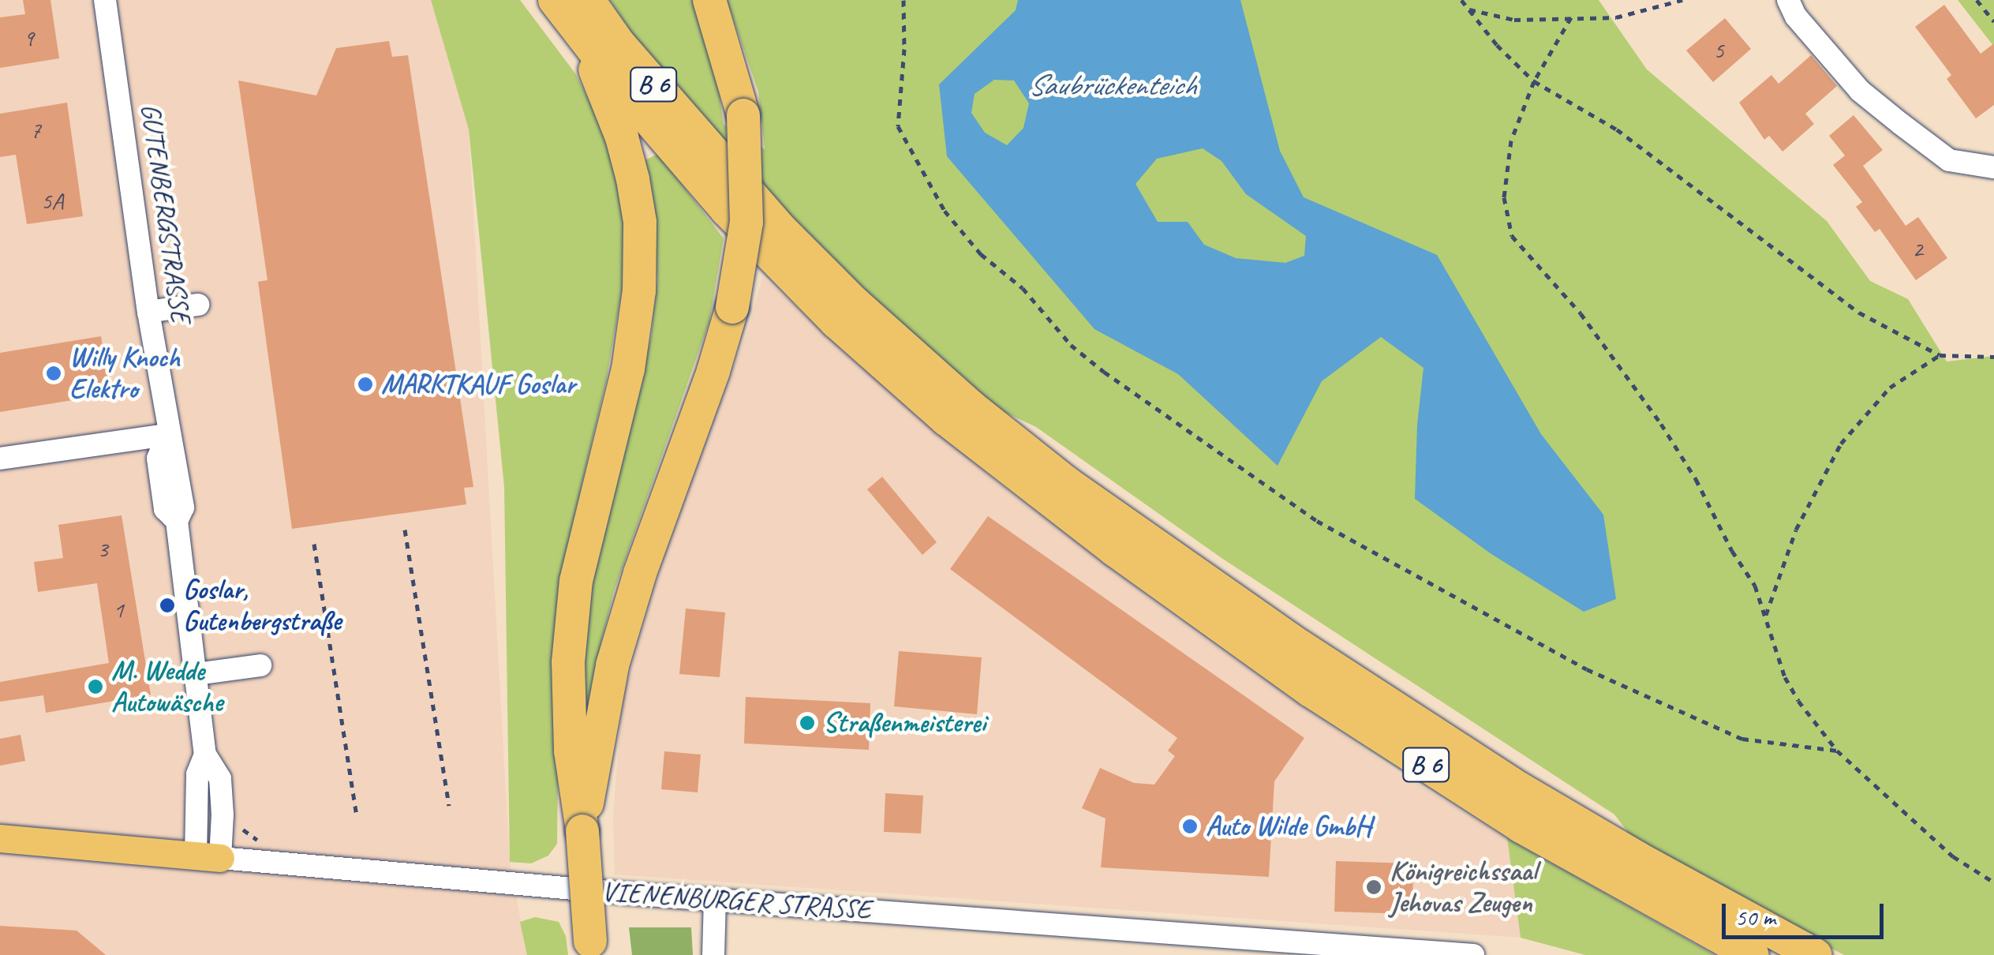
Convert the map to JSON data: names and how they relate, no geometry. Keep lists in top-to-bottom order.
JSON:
{
  "streets": {
    "highway": ["B 6"],
    "main road": ["VIENENBURGER STRASSE"],
    "street": ["GUTENBERGSTRASSE"]
  },
  "crossings": [
    ["GUTENBERGSTRASSE", "VIENENBURGER STRASSE"]
  ],
  "water": ["Saubrückenteich"],
  "places": [
    "Willy Knoch Elektro",
    "MARKTKAUF Goslar",
    "Goslar, Gutenbergstraße",
    "M. Wedde Autowäsche",
    "Straßenmeisterei",
    "Auto Wilde GmbH",
    "Königreichssaal Jehovas Zeugen"
  ],
  "house_numbers": [
    "9",
    "5",
    "7",
    "5A",
    "2",
    "3",
    "1"
  ],
  "scale_bar": "50 m"
}
